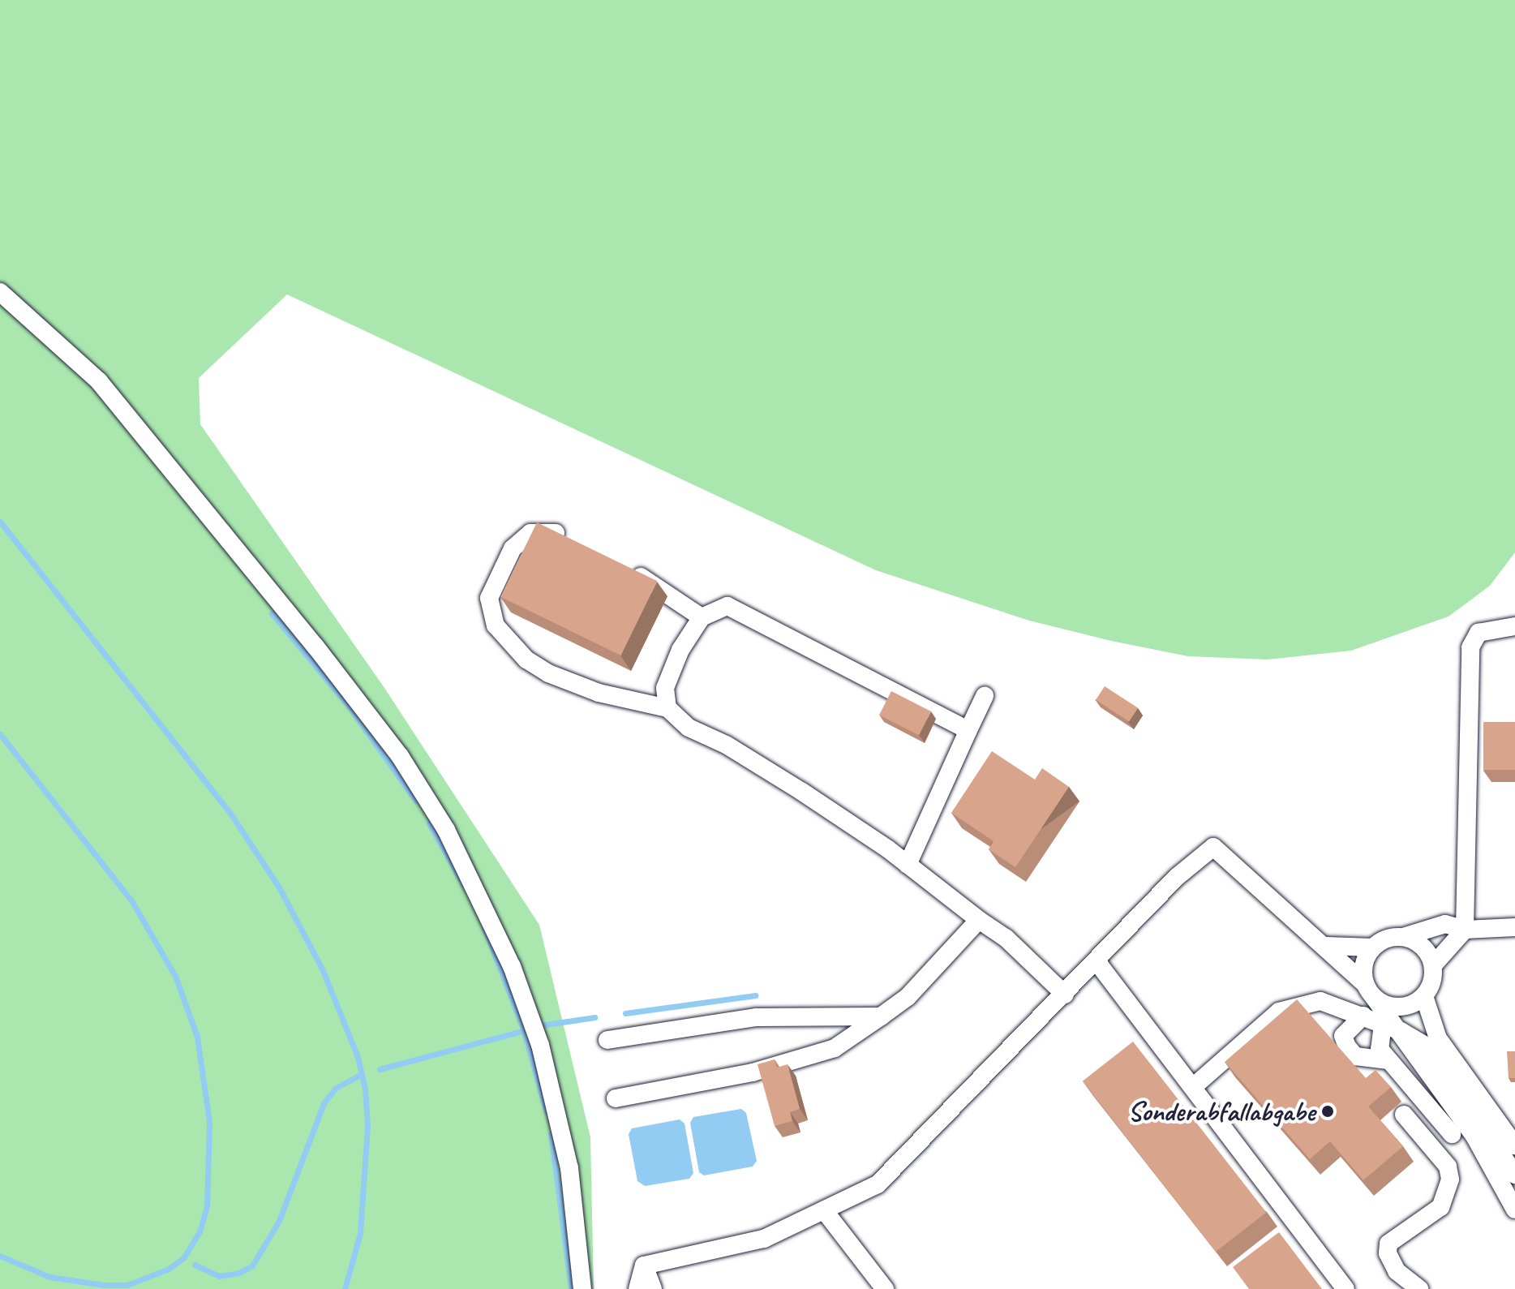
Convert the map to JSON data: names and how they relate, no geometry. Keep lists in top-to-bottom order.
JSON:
{
  "places": ["Sonderabfallabgabe"]
}
